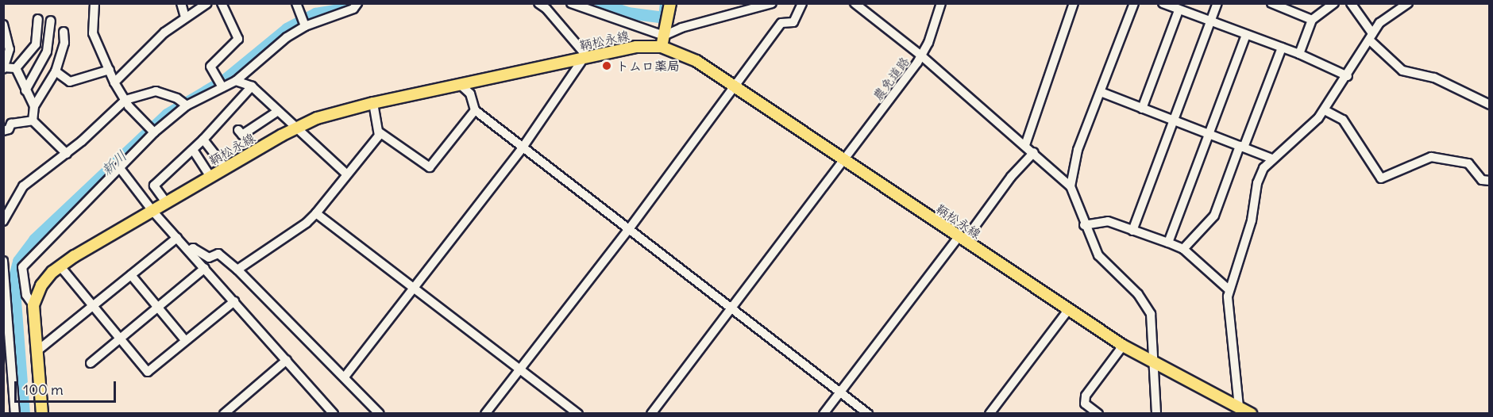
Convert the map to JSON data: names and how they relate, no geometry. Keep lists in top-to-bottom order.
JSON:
{
  "streets": {
    "main road": ["鞆松永線"],
    "street": ["農免道路"]
  },
  "crossings": [
    ["鞆松永線", "農免道路"]
  ],
  "water": ["新川"],
  "places": ["トムロ薬局"],
  "scale_bar": "100 m"
}
